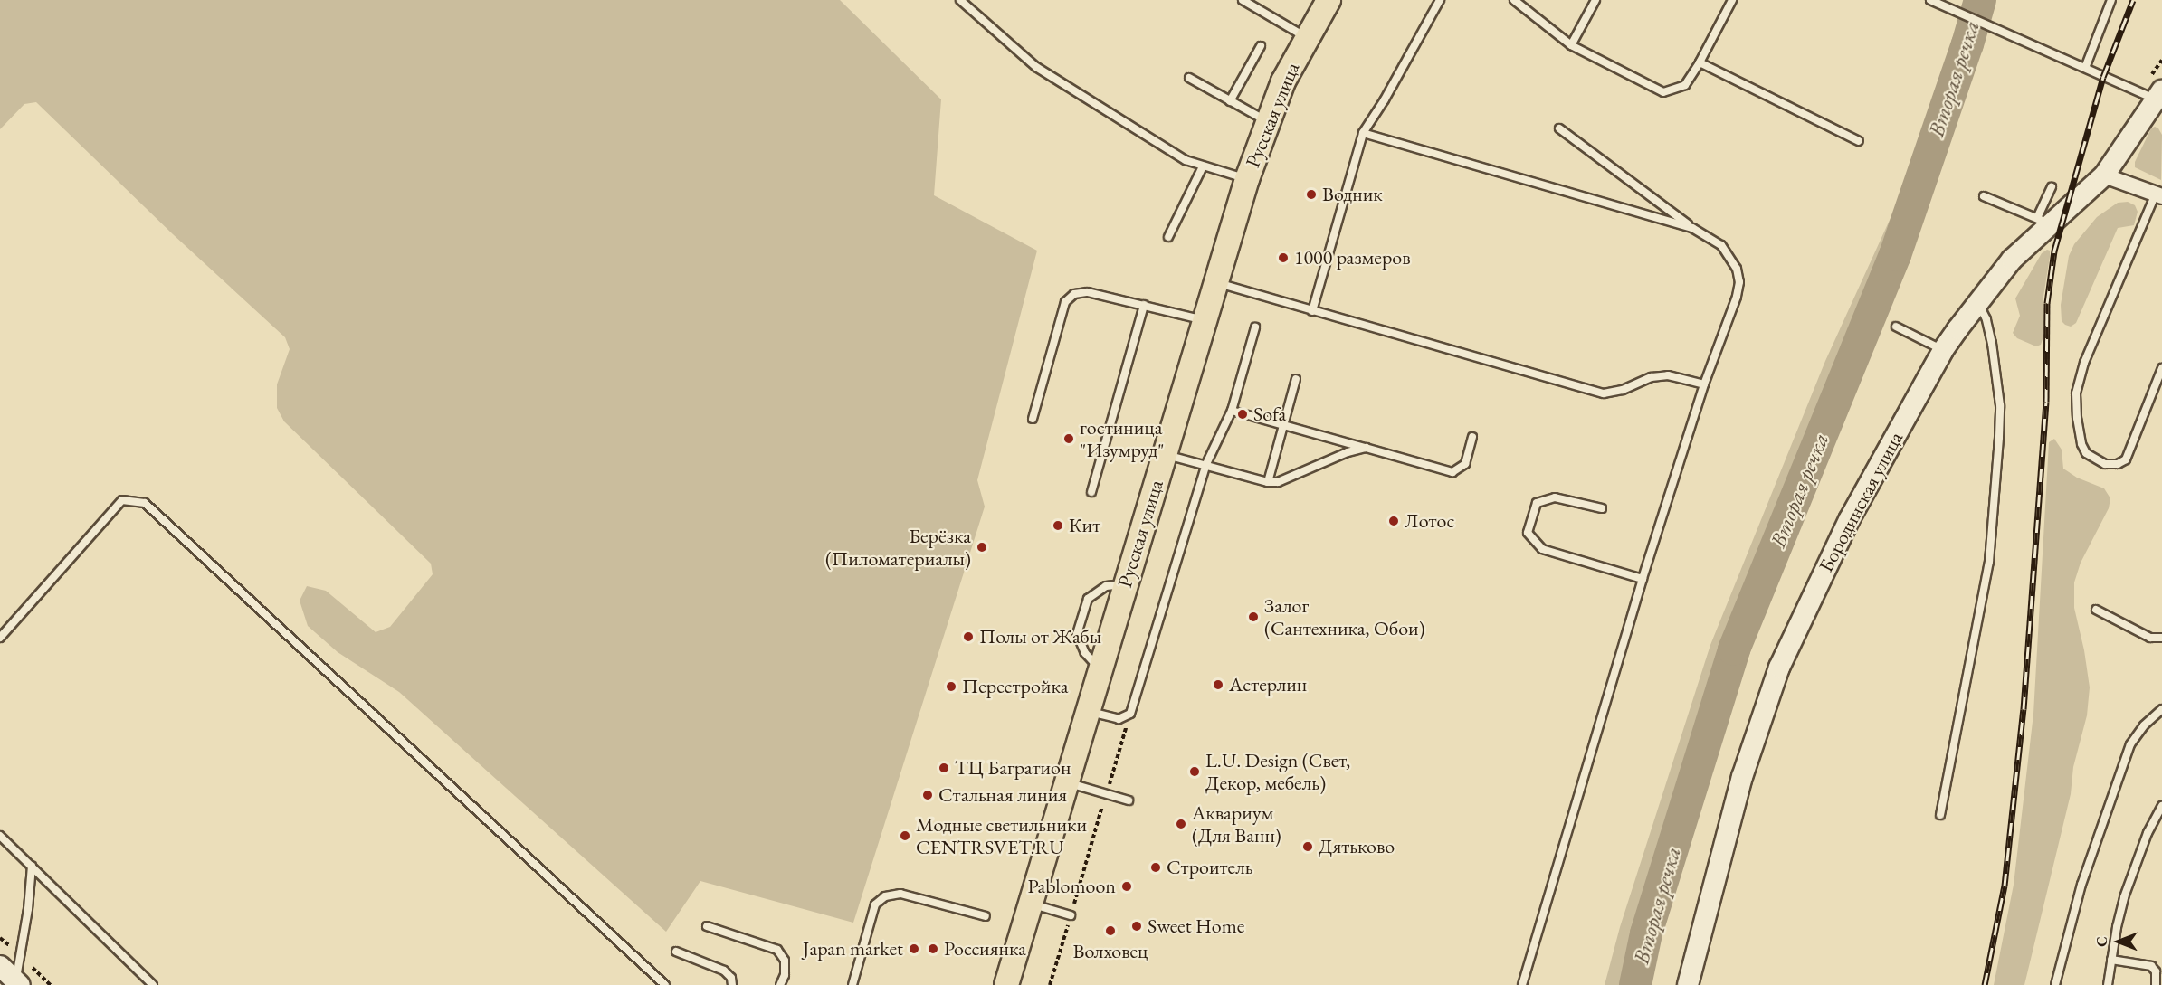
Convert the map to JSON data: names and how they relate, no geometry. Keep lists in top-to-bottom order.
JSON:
{
  "streets": {
    "main road": ["Русская улица", "Бородинская улица"]
  },
  "water": ["Вторая речка"],
  "places": [
    "Водник",
    "1000 размеров",
    "Sofa",
    "гостиница \"Изумруд\"",
    "Лотос",
    "Кит",
    "Берёзка (Пиломатериалы)",
    "Залог (Сантехника, Обои)",
    "Полы от Жабы",
    "Астерлин",
    "Перестройка",
    "ТЦ Багратион",
    "L.U. Design (Свет, Декор, мебель)",
    "Стальная линия",
    "Аквариум (Для Ванн)",
    "Модные светильники CENTRSVET.RU",
    "Дятьково",
    "Строитель",
    "Pablomoon",
    "Sweet Home",
    "Волховец",
    "Japan market",
    "Россиянка"
  ],
  "north": "left"
}
